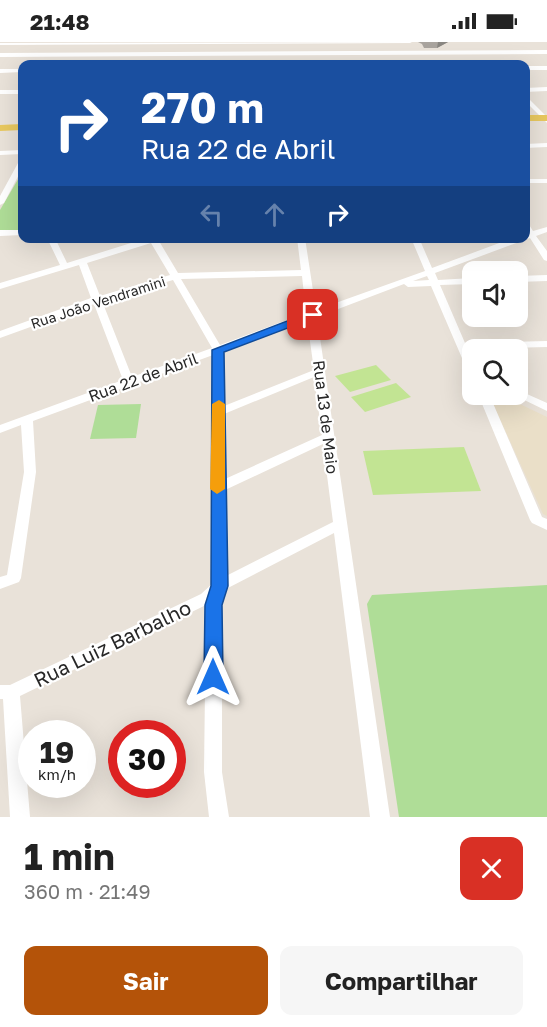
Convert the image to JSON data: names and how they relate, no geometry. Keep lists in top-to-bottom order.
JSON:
{
  "streets": {
    "street": [
      "Rua João Vendramini",
      "Rua 22 de Abril",
      "Rua 13 de Maio",
      "Rua Luiz Barbalho"
    ]
  },
  "crossings": [
    ["Rua João Vendramini", "Rua 13 de Maio"],
    ["Rua 22 de Abril", "Rua 13 de Maio"],
    ["Rua 13 de Maio", "Rua Luiz Barbalho"]
  ],
  "page": {
    "status": "21:48",
    "turn": ["270 m", "Rua 22 de Abril"],
    "speed": "19 km/h",
    "limit": "30",
    "heading": ["1 min", "360 m · 21:49"],
    "buttons": ["Sair", "Compartilhar"]
  }
}
